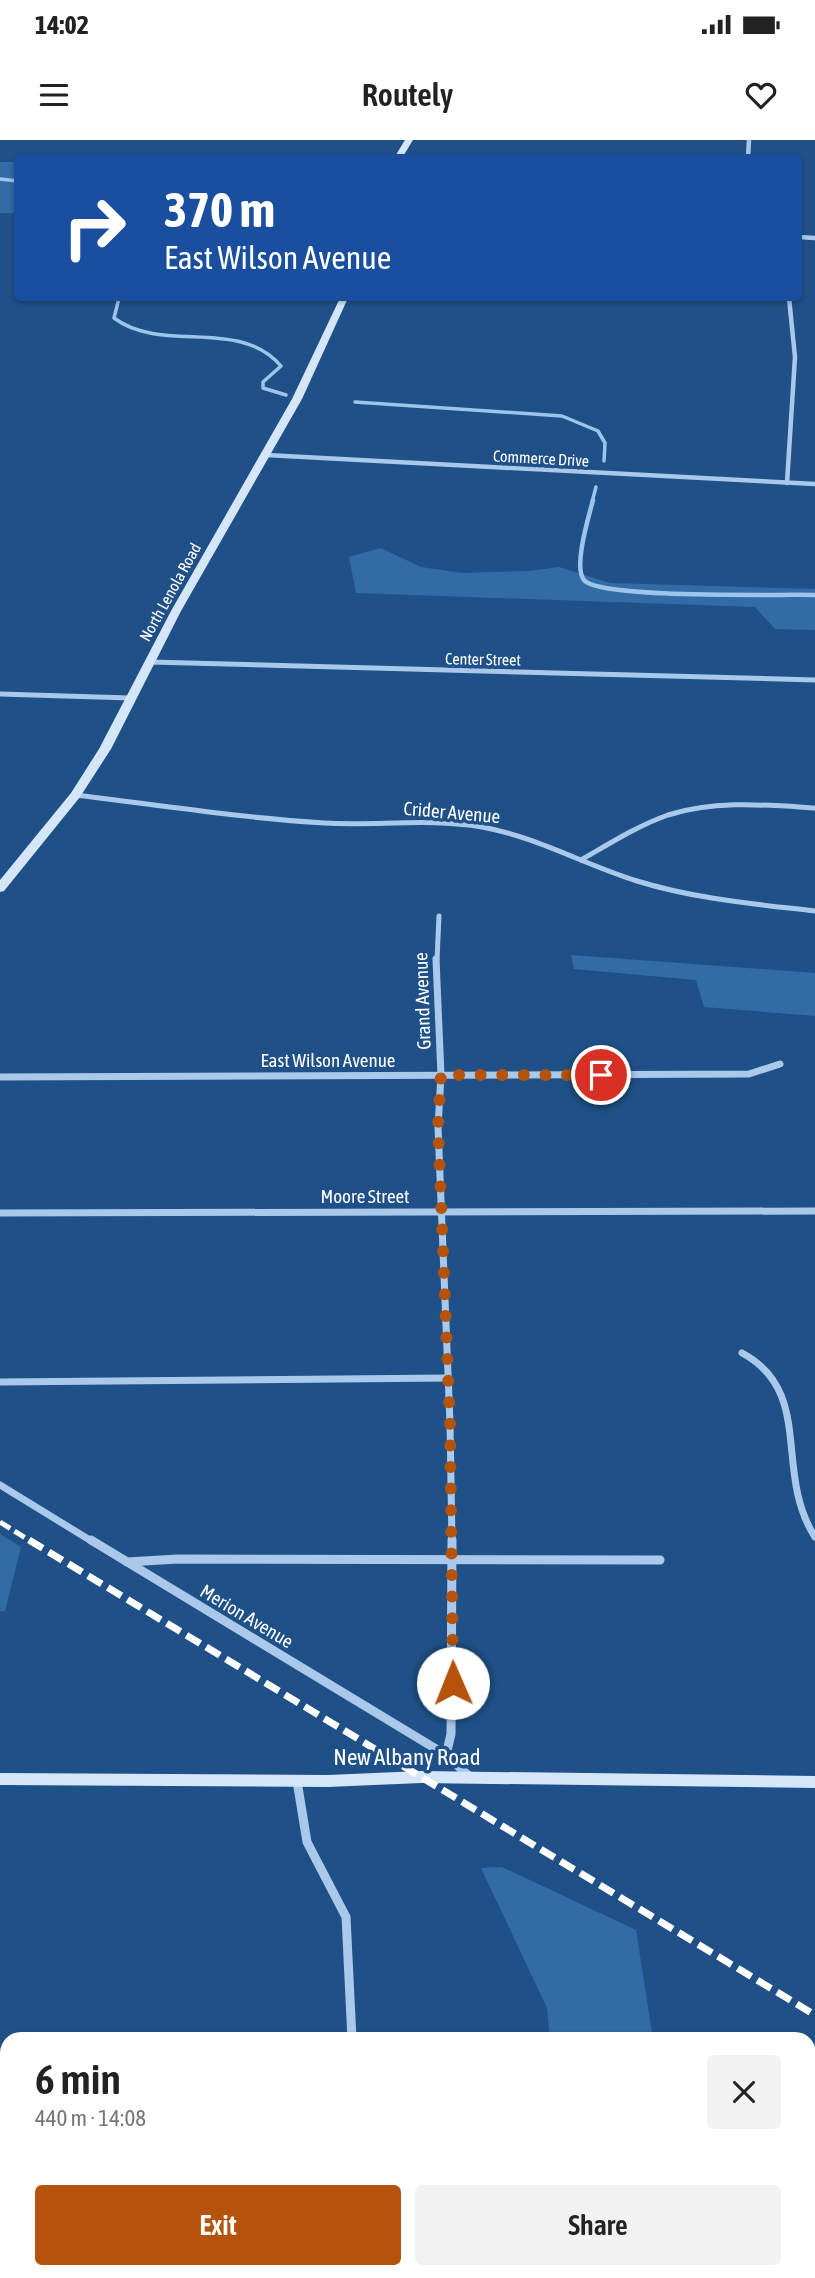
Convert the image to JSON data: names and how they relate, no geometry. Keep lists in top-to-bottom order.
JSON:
{
  "streets": {
    "main road": ["North Lenola Road", "New Albany Road"],
    "street": [
      "Commerce Drive",
      "Center Street",
      "Crider Avenue",
      "Grand Avenue",
      "East Wilson Avenue",
      "Moore Street",
      "Merion Avenue"
    ]
  },
  "crossings": [
    ["Commerce Drive", "North Lenola Road"],
    ["North Lenola Road", "Center Street"],
    ["North Lenola Road", "Crider Avenue"],
    ["Grand Avenue", "East Wilson Avenue"],
    ["Grand Avenue", "Moore Street"],
    ["Grand Avenue", "Merion Avenue"],
    ["Merion Avenue", "New Albany Road"]
  ],
  "page": {
    "status": "14:02",
    "header": "Routely",
    "turn": ["370 m", "East Wilson Avenue"],
    "heading": ["6 min", "440 m · 14:08"],
    "buttons": ["Exit", "Share"]
  }
}
